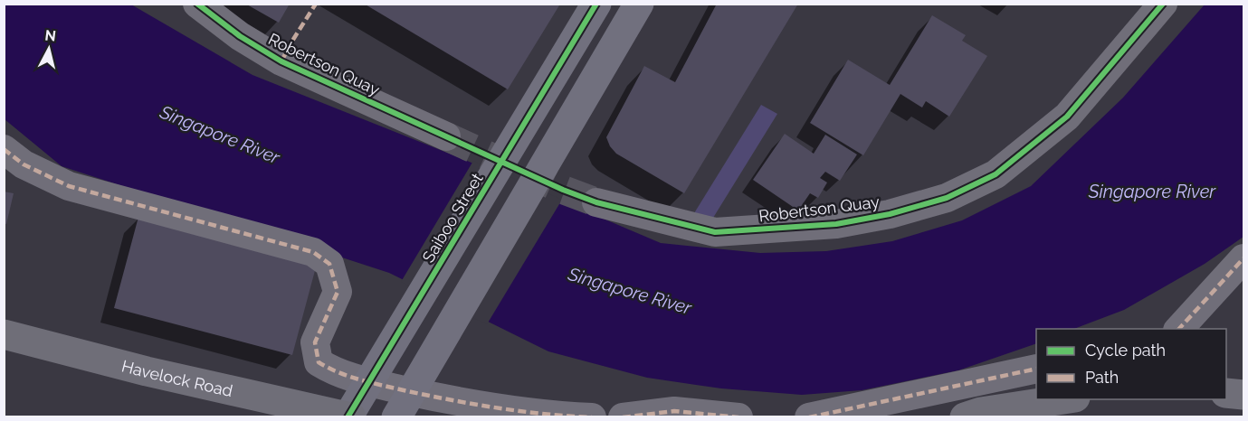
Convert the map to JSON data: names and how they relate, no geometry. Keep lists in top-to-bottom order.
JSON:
{
  "streets": {
    "main road": ["Havelock Road"],
    "street": ["Robertson Quay", "Saiboo Street"]
  },
  "crossings": [
    ["Saiboo Street", "Havelock Road"]
  ],
  "water": ["Singapore River"],
  "legend": ["Cycle path", "Path"],
  "north": "top"
}
